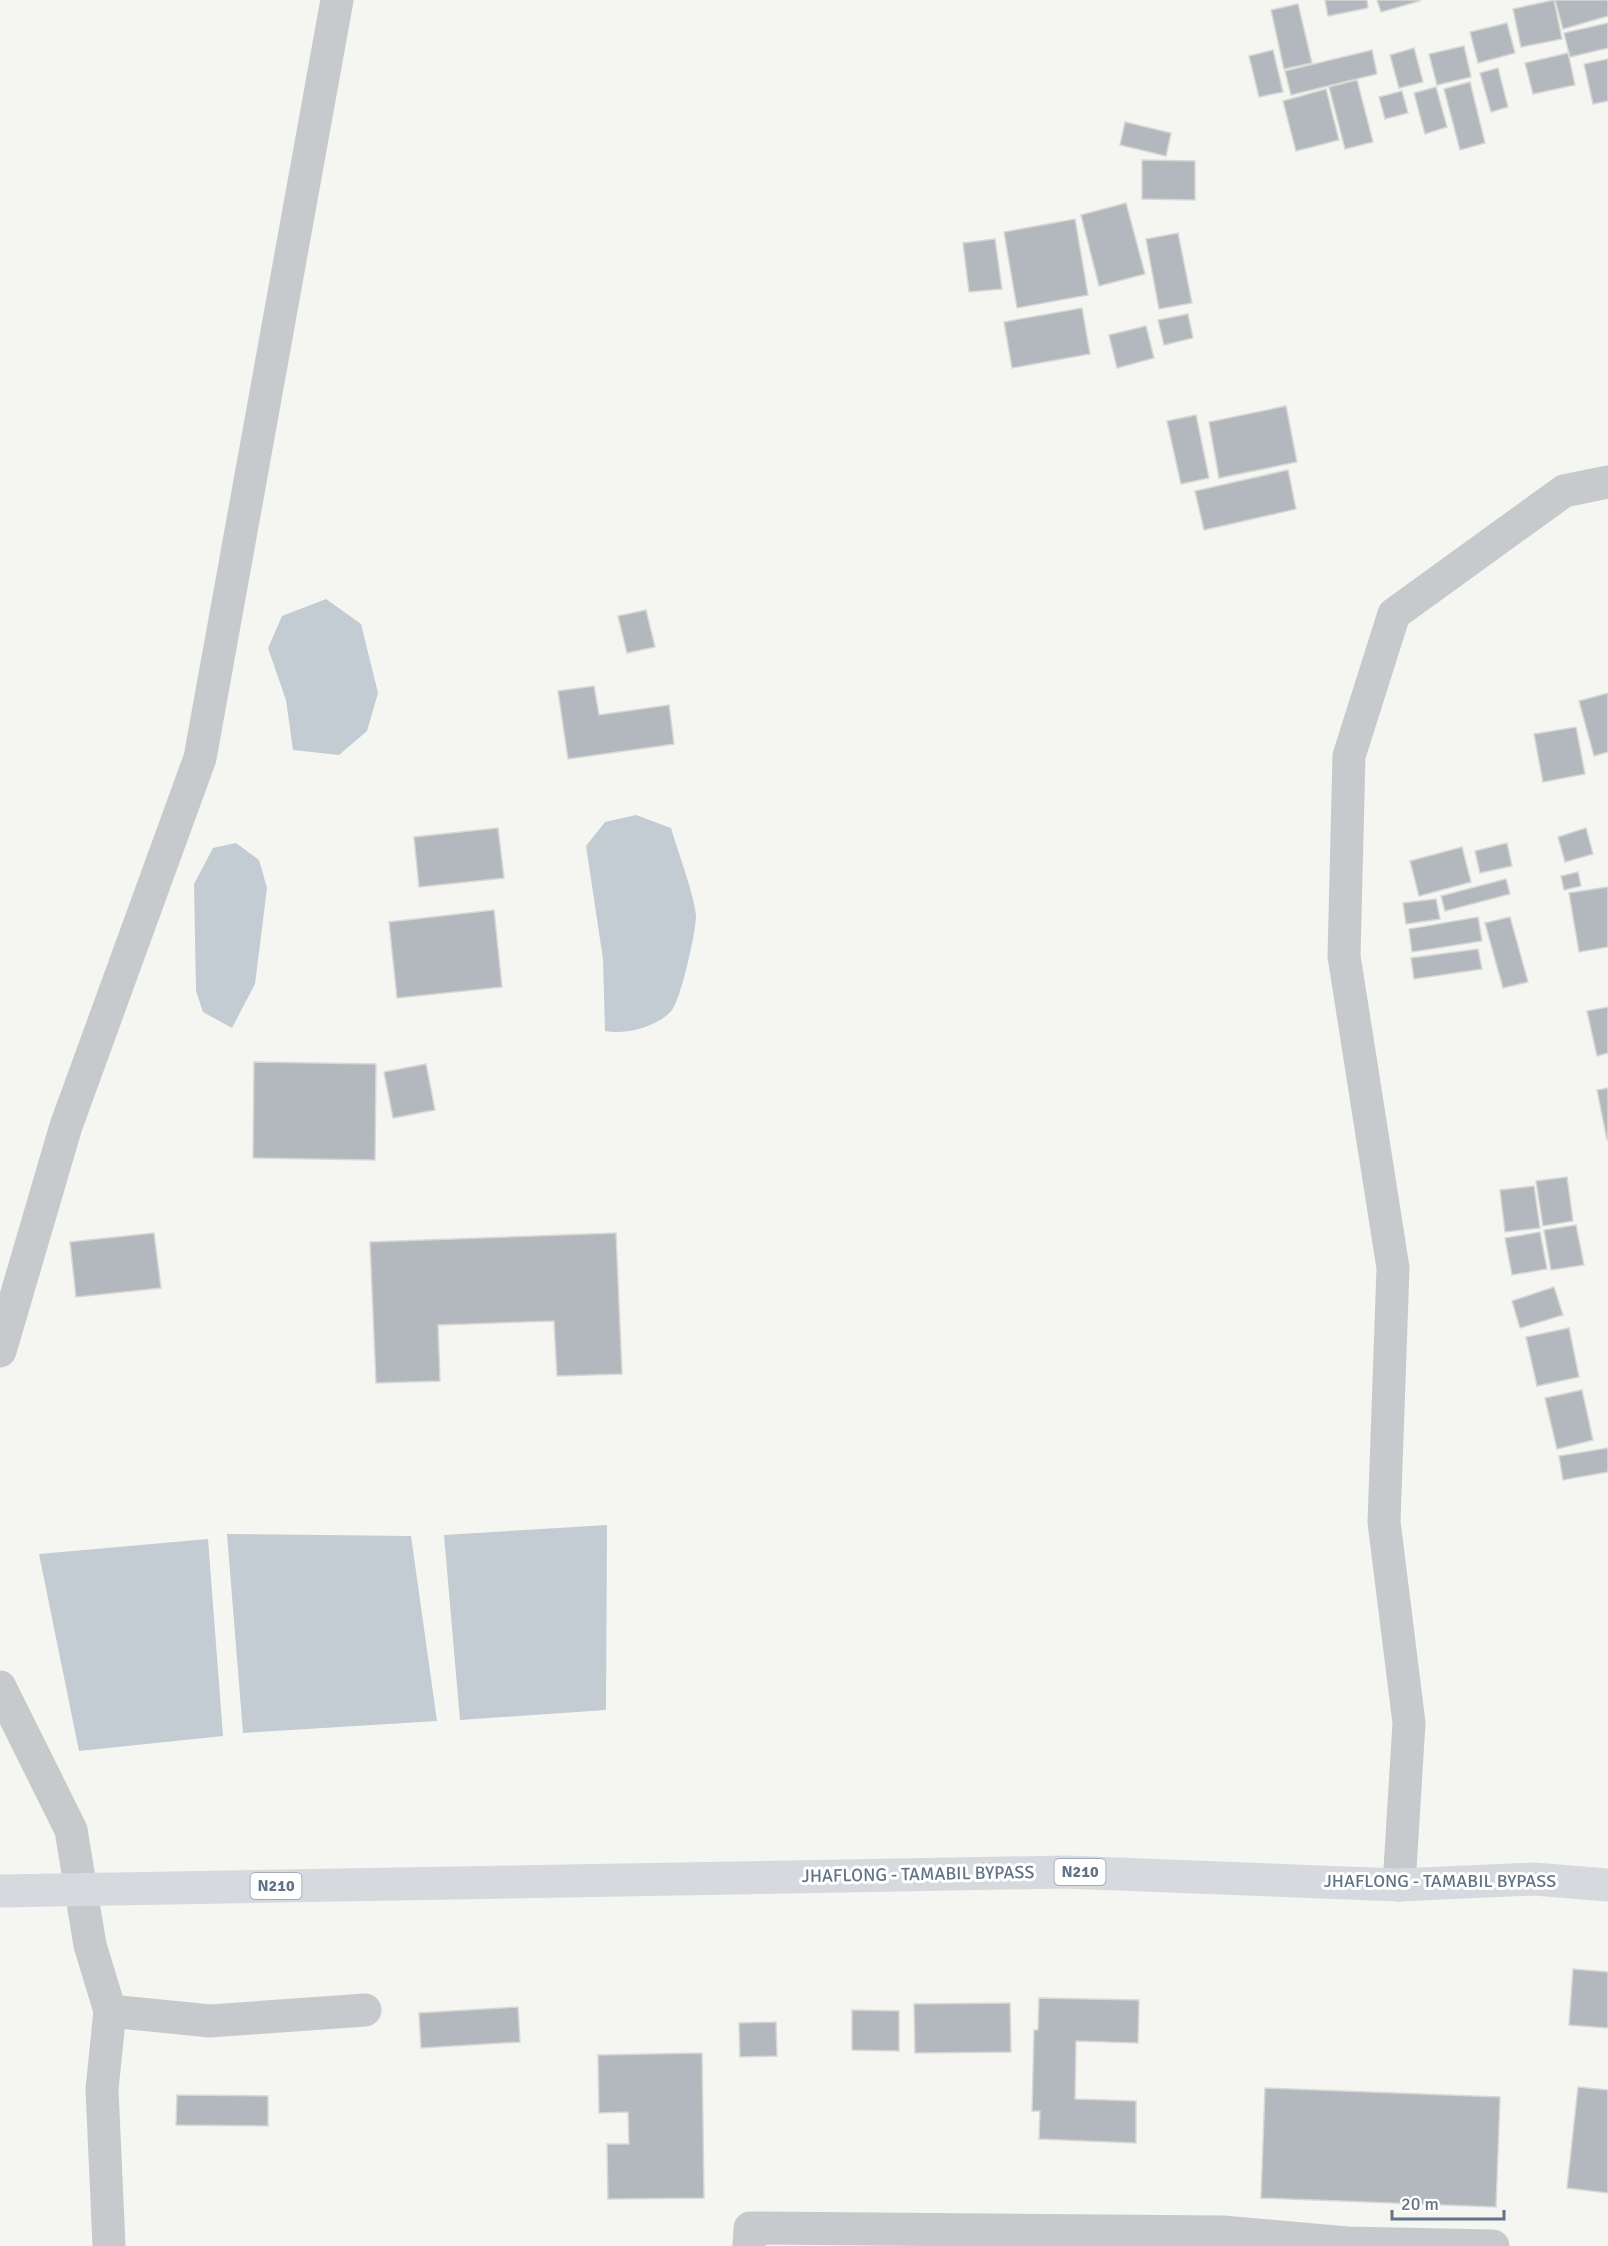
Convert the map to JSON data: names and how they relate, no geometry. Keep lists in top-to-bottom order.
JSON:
{
  "streets": {
    "highway": ["N210", "JHAFLONG - TAMABIL BYPASS"]
  },
  "scale_bar": "20 m"
}
